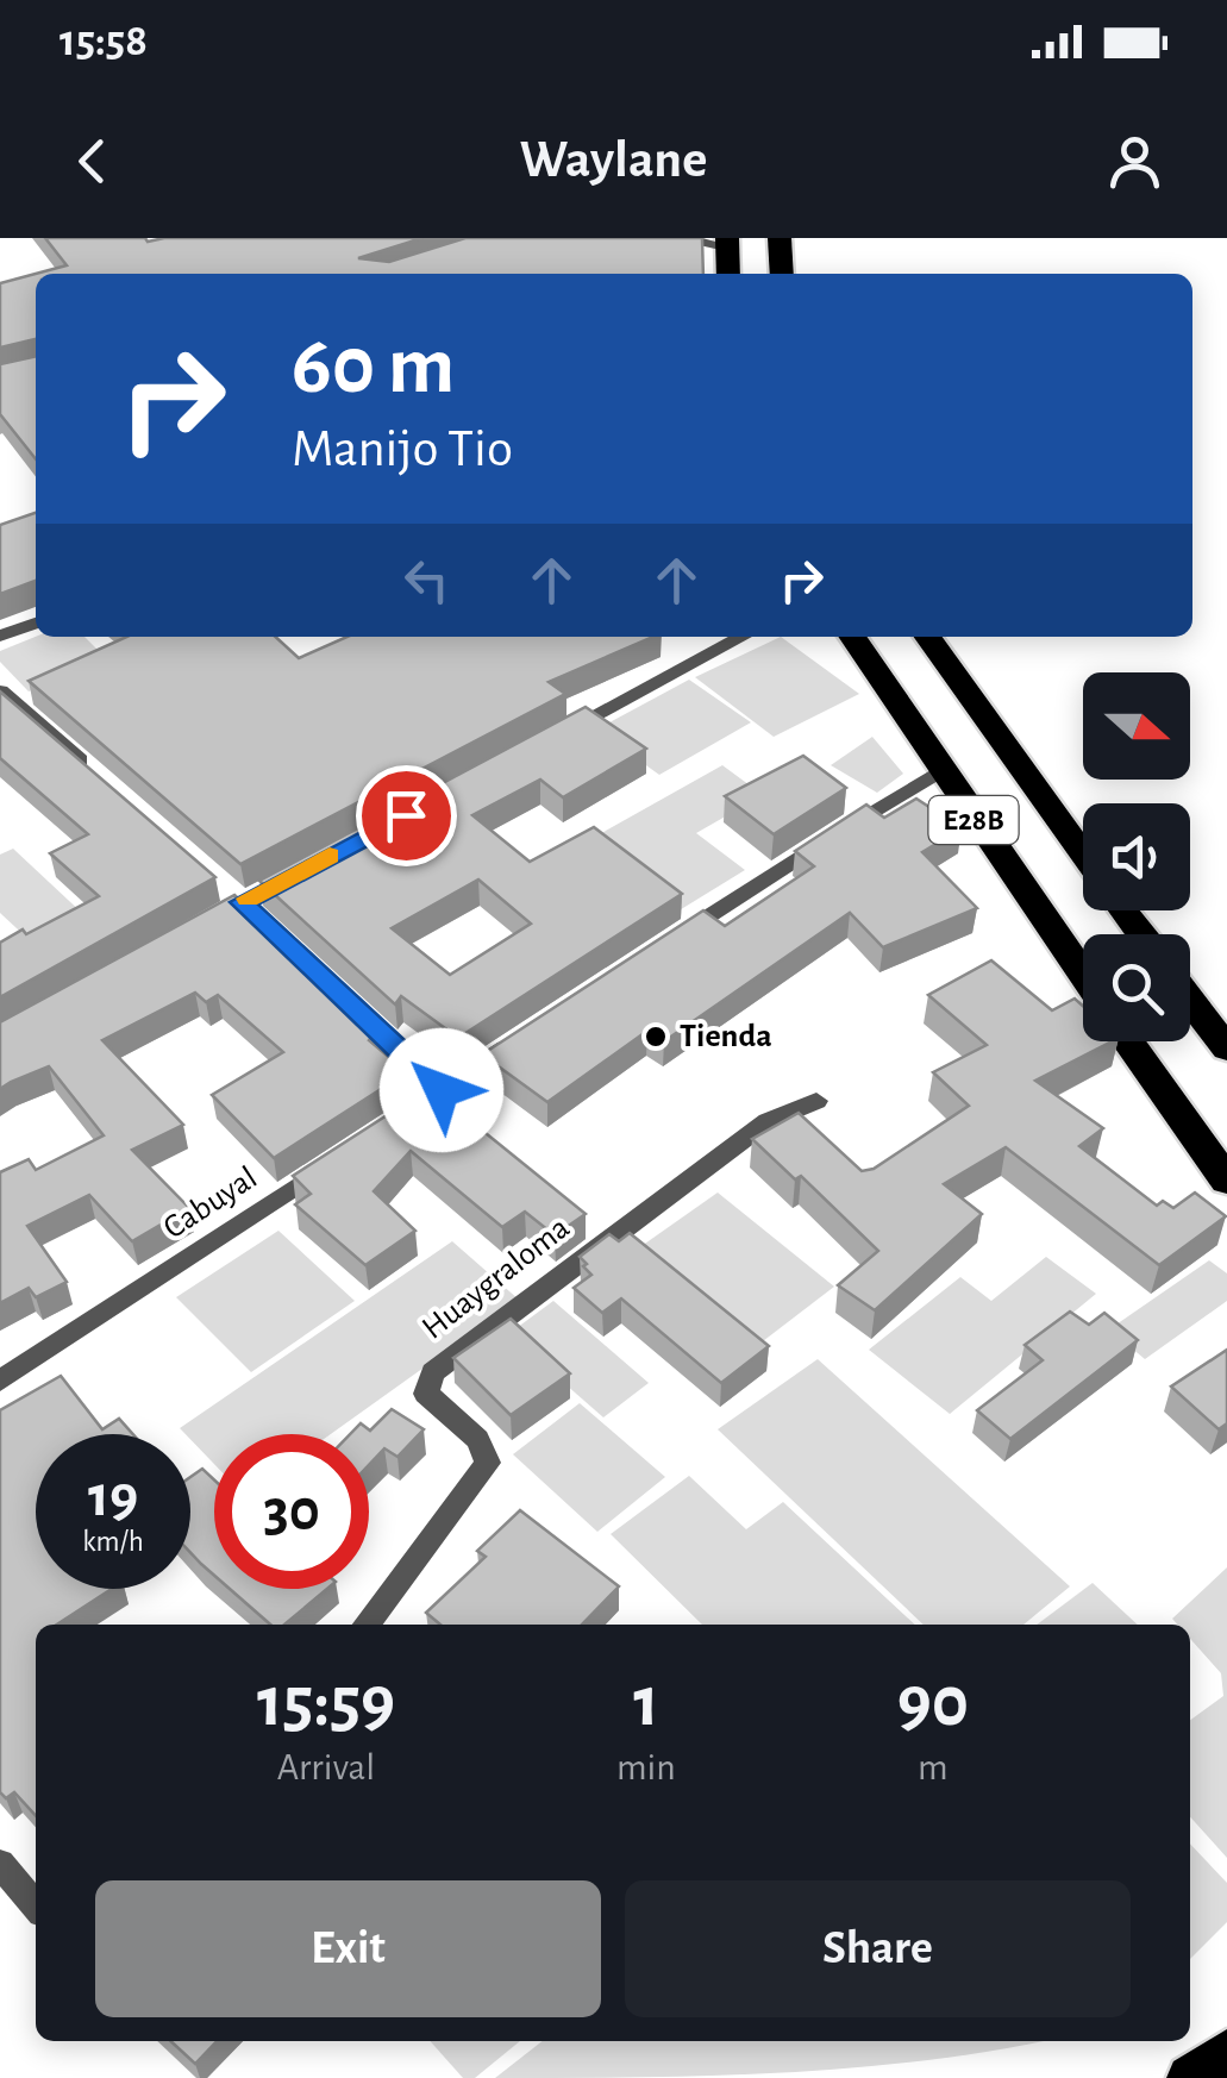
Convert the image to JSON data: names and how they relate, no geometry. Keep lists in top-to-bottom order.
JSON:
{
  "streets": {
    "highway": ["E28B"],
    "street": ["Cabuyal", "Huaygraloma"]
  },
  "places": ["Tienda"],
  "north": "right",
  "page": {
    "status": "15:58",
    "header": "Waylane",
    "turn": ["60 m", "Manijo Tio"],
    "speed": "19 km/h",
    "limit": "30",
    "eta": [
      "15:59",
      "Arrival",
      "1",
      "min",
      "90",
      "m"
    ],
    "buttons": ["Exit", "Share"]
  }
}
